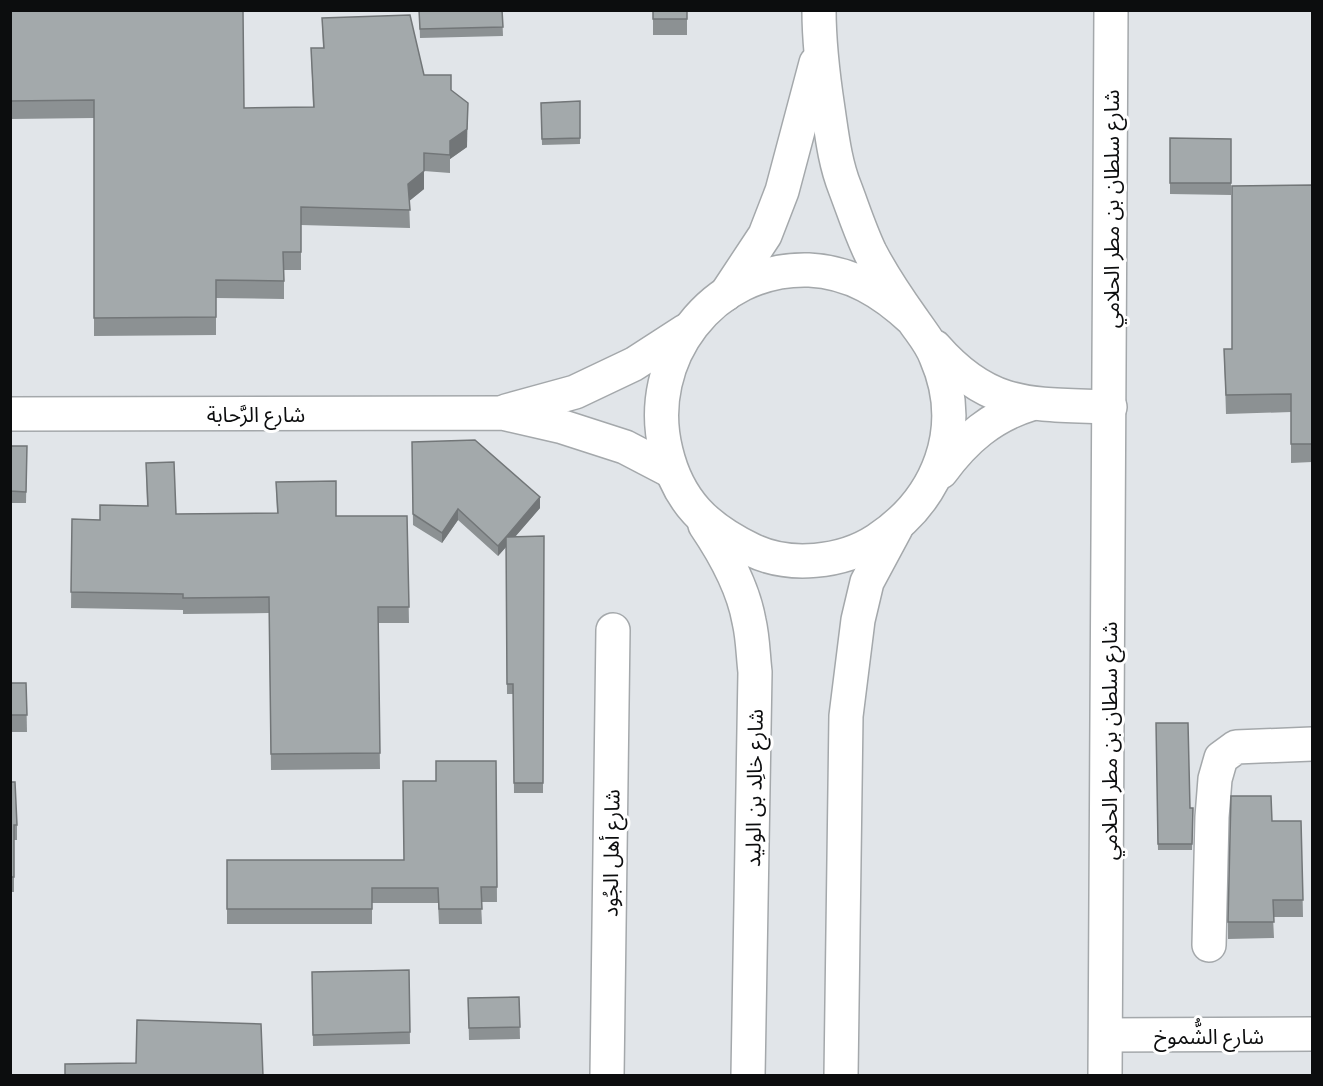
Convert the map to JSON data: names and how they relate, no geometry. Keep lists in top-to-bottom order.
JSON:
{
  "streets": {
    "street": [
      "شارع سلطان بن مطر الحلامي",
      "شارع الرَّحابة",
      "شارع خالِد بن الوليد",
      "شارع أهل الجُود",
      "شارع الشُّموخ"
    ]
  },
  "crossings": [
    ["شارع سلطان بن مطر الحلامي", "شارع الشُّموخ"]
  ]
}
